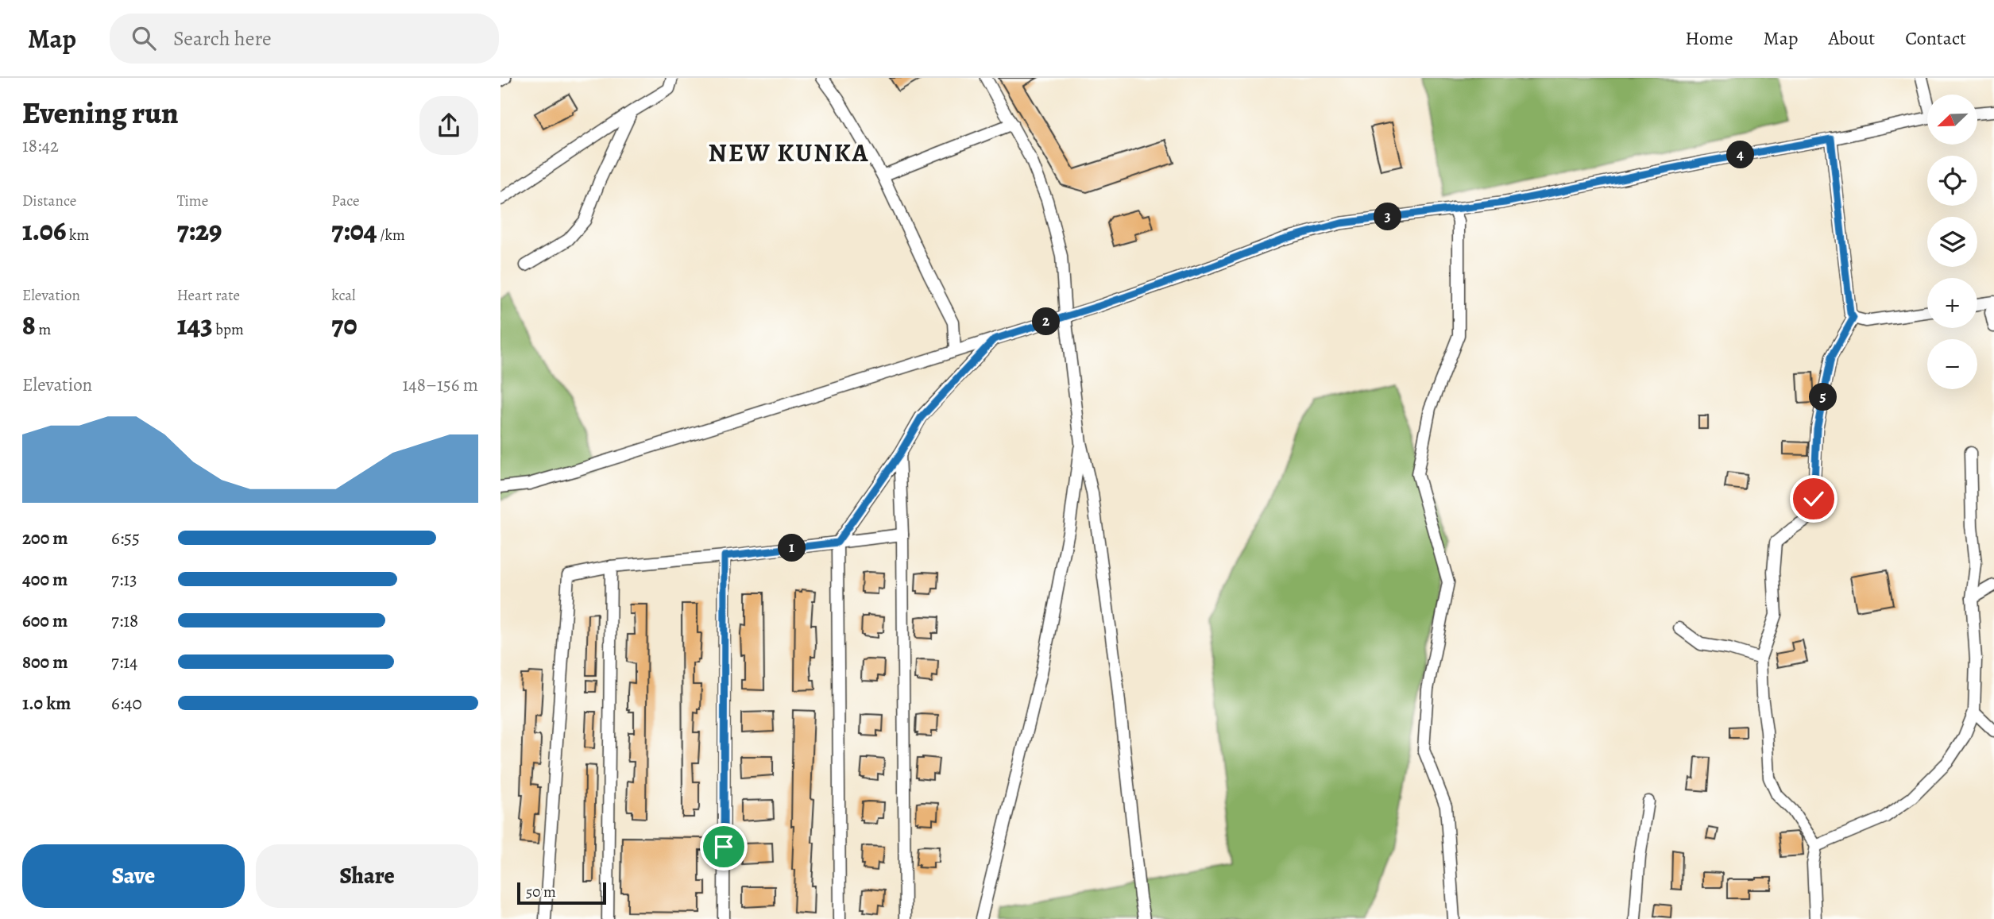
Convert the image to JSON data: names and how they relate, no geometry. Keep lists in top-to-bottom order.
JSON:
{
  "districts": ["NEW KUNKA"],
  "scale_bar": "50 m",
  "north": "bottom left",
  "page": {
    "header": "Map",
    "search": "Search here",
    "nav": [
      "Home",
      "Map",
      "About",
      "Contact"
    ],
    "heading": ["Evening run", "18:42"],
    "map_buttons": ["+", "−"],
    "pins": [
      "4",
      "3",
      "2",
      "5",
      "1"
    ],
    "stats": [
      ["Distance", "1.06 km"],
      ["Time", "7:29"],
      ["Pace", "7:04 /km"],
      ["Elevation", "8 m"],
      ["Heart rate", "143 bpm"],
      ["kcal", "70"]
    ],
    "chart": ["Elevation", "148–156 m"],
    "list": [
      {
        "name": "200 m",
        "note": "6:55"
      },
      {
        "name": "400 m",
        "note": "7:13"
      },
      {
        "name": "600 m",
        "note": "7:18"
      },
      {
        "name": "800 m",
        "note": "7:14"
      },
      {
        "name": "1.0 km",
        "note": "6:40"
      }
    ],
    "buttons": ["Save", "Share"],
    "scale": "50 m"
  }
}
